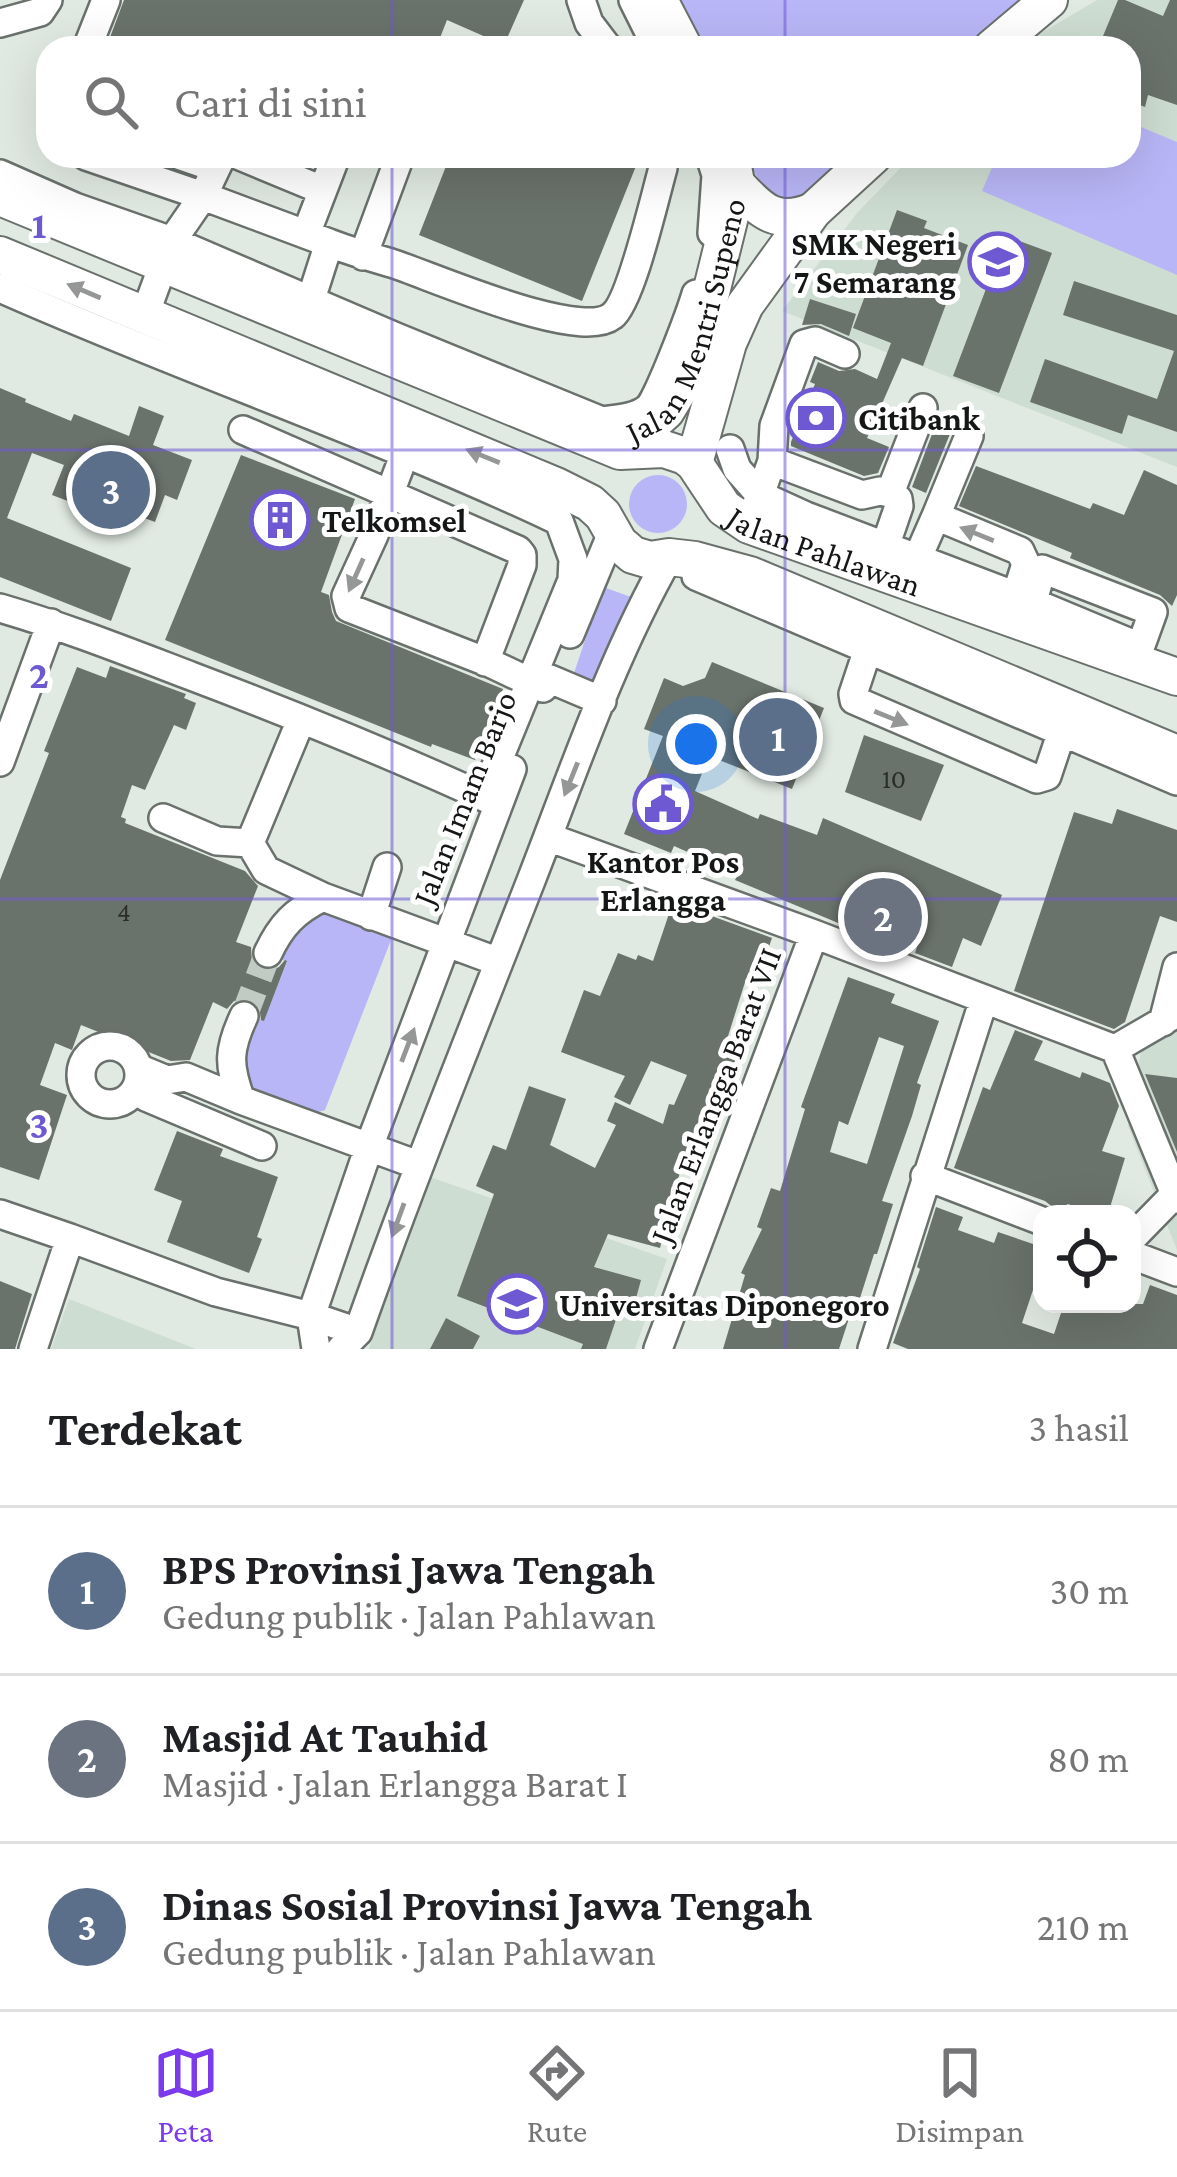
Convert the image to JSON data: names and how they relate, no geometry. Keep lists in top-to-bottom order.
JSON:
{
  "streets": {
    "main road": ["Jalan Mentri Supeno", "Jalan Pahlawan"],
    "street": ["Jalan Imam Barjo", "Jalan Erlangga Barat VII"]
  },
  "crossings": [
    ["Jalan Mentri Supeno", "Jalan Pahlawan"],
    ["Jalan Pahlawan", "Jalan Imam Barjo"]
  ],
  "places": {
    "school or university": ["SMK Negeri 7 Semarang", "Universitas Diponegoro"],
    "bank": ["Citibank"],
    "building": ["Telkomsel"],
    "public building": ["Kantor Pos Erlangga"]
  },
  "house_numbers": ["10", "4"],
  "page": {
    "search": "Cari di sini",
    "pins": ["3", "1", "2"],
    "heading": ["Terdekat", "3 hasil"],
    "list": [
      {
        "mark": "1",
        "name": "BPS Provinsi Jawa Tengah",
        "note": "Gedung publik · Jalan Pahlawan",
        "value": "30 m"
      },
      {
        "mark": "2",
        "name": "Masjid At Tauhid",
        "note": "Masjid · Jalan Erlangga Barat I",
        "value": "80 m"
      },
      {
        "mark": "3",
        "name": "Dinas Sosial Provinsi Jawa Tengah",
        "note": "Gedung publik · Jalan Pahlawan",
        "value": "210 m"
      }
    ],
    "nav": ["Peta", "Rute", "Disimpan"]
  },
  "grid": {
    "rows": ["1", "2", "3"]
  }
}
